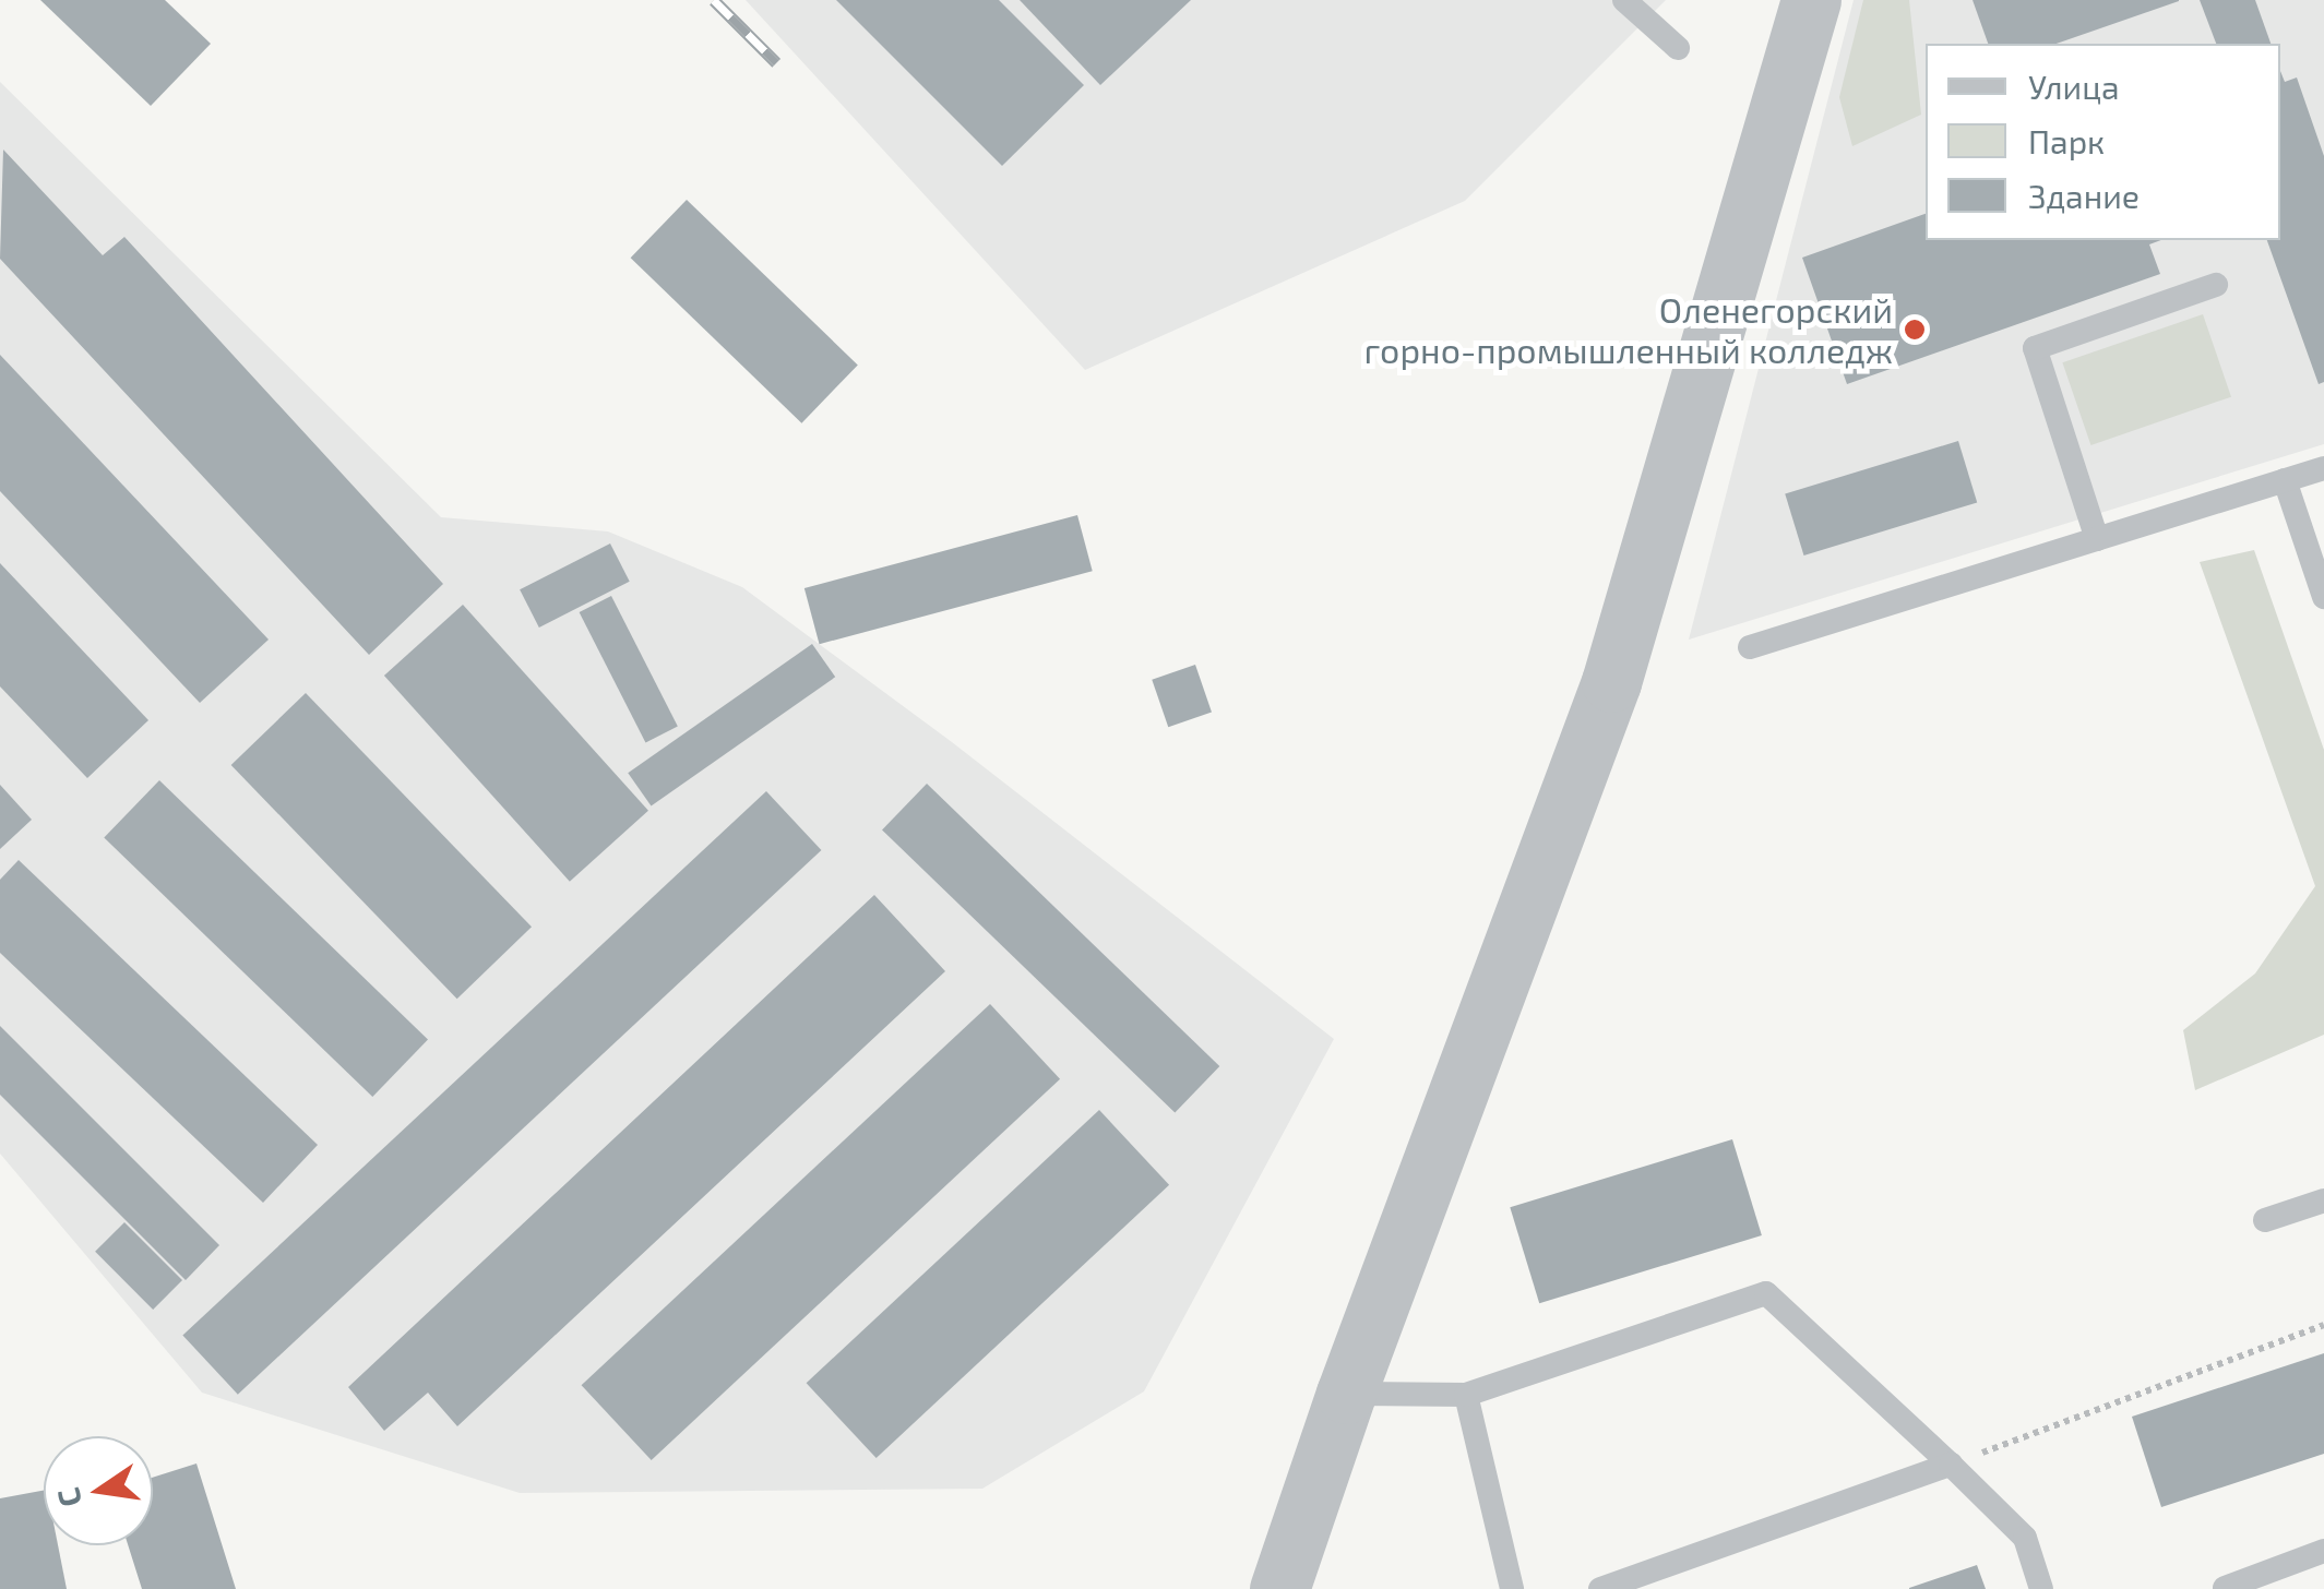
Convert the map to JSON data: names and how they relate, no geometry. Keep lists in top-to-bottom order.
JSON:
{
  "places": ["Оленегорский горно-промышленный колледж"],
  "legend": ["Улица", "Парк", "Здание"],
  "north": "left"
}
